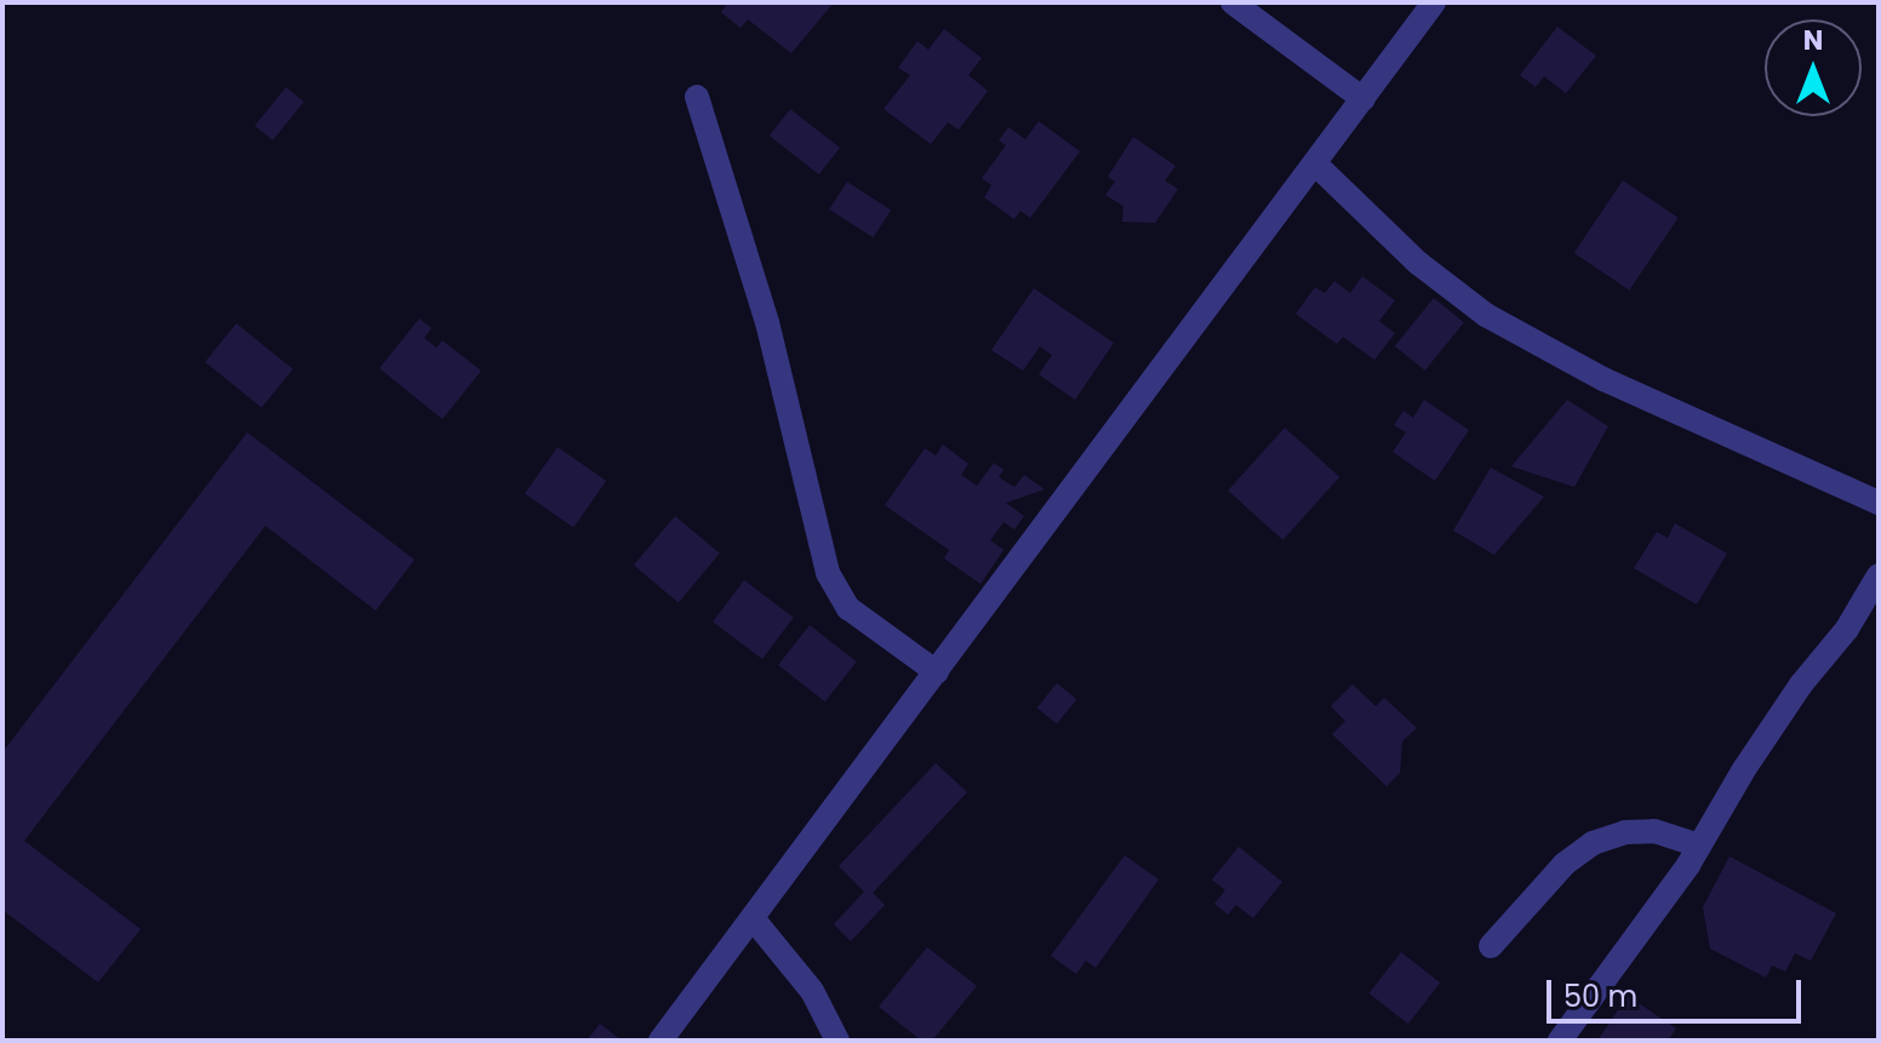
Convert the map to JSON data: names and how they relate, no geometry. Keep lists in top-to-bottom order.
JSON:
{
  "scale_bar": "50 m",
  "north": "top"
}
